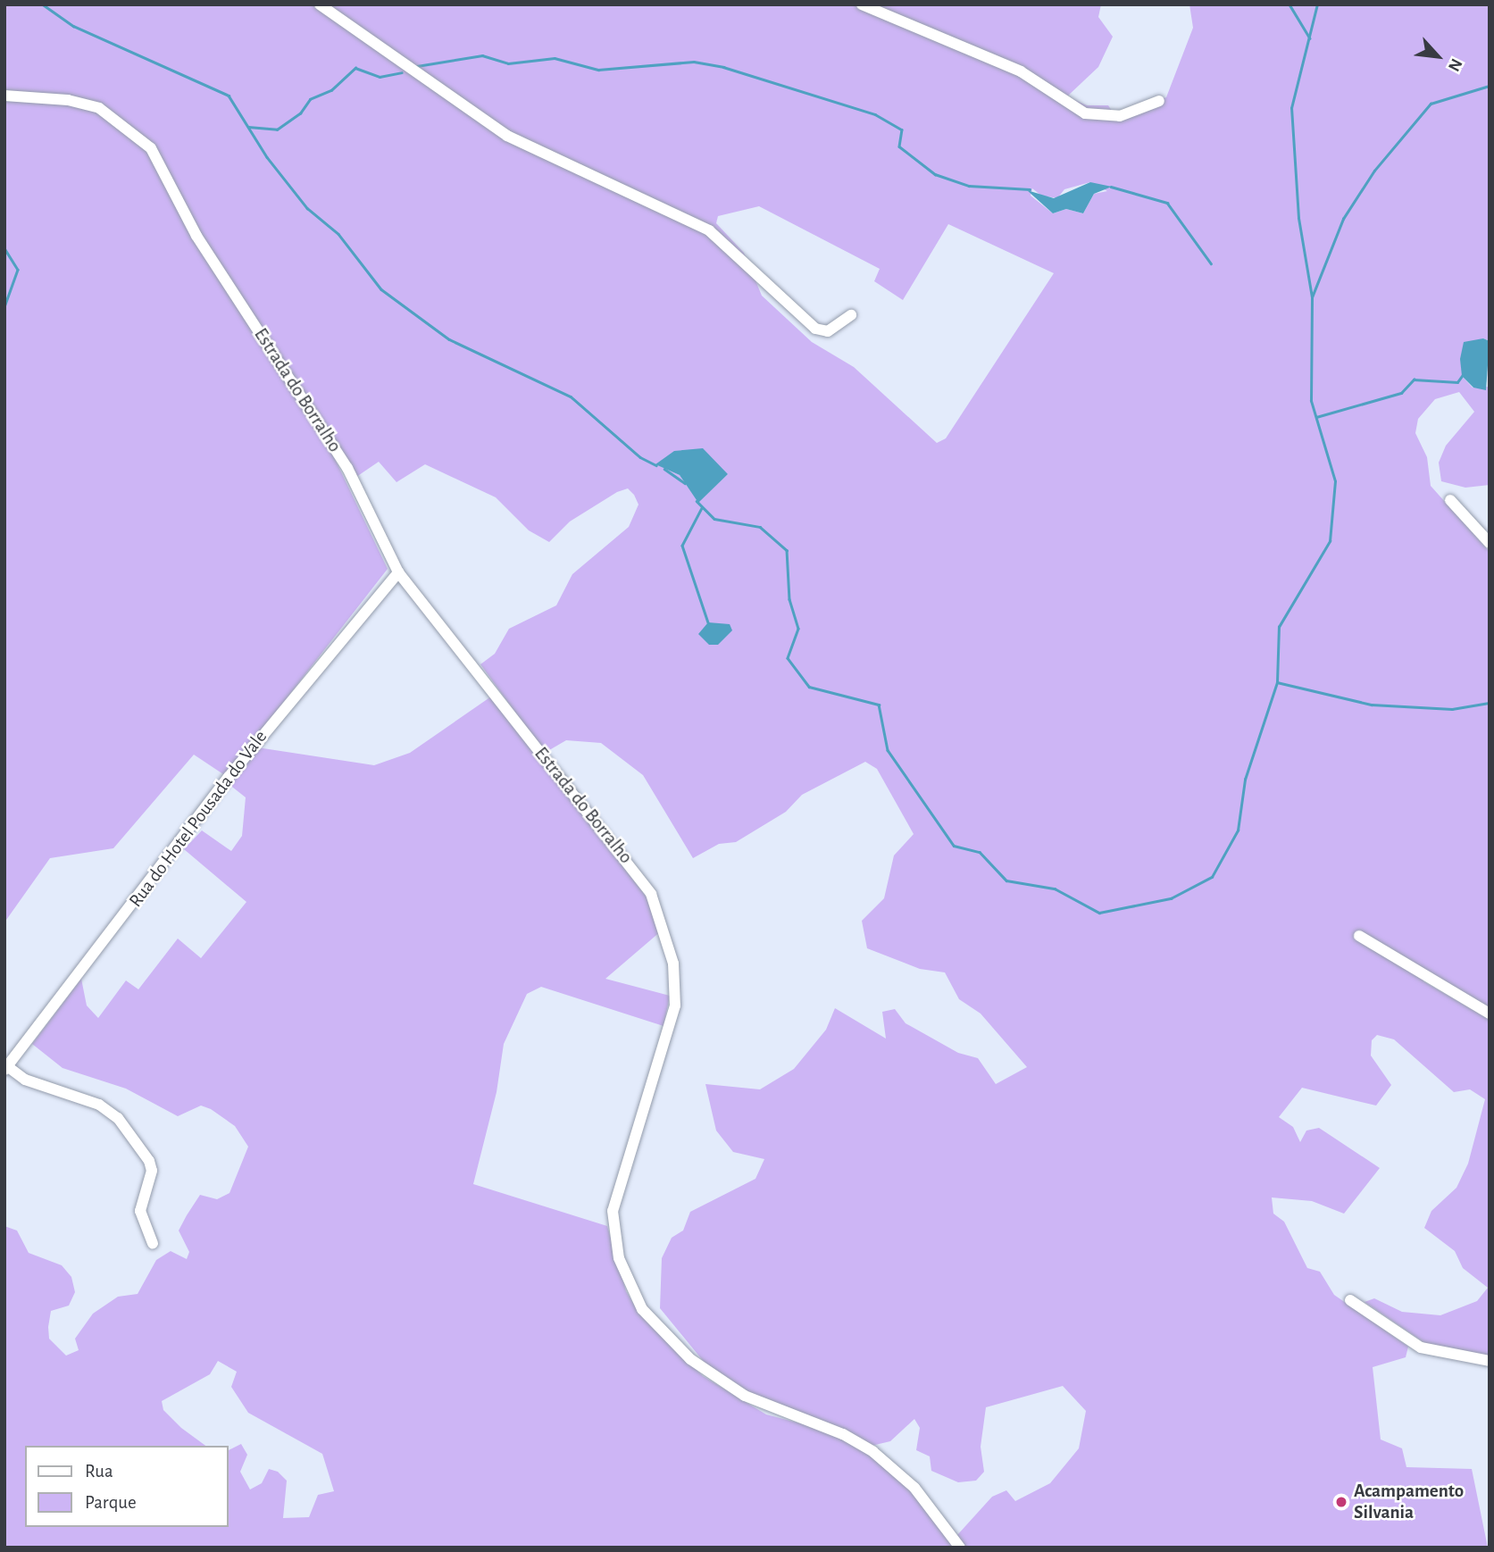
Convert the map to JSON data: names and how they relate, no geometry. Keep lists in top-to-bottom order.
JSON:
{
  "streets": {
    "street": ["Estrada do Borralho", "Rua do Hotel Pousada do Vale"]
  },
  "crossings": [
    ["Estrada do Borralho", "Rua do Hotel Pousada do Vale"]
  ],
  "places": ["Acampamento Silvania"],
  "legend": ["Rua", "Parque"],
  "north": "bottom right"
}
